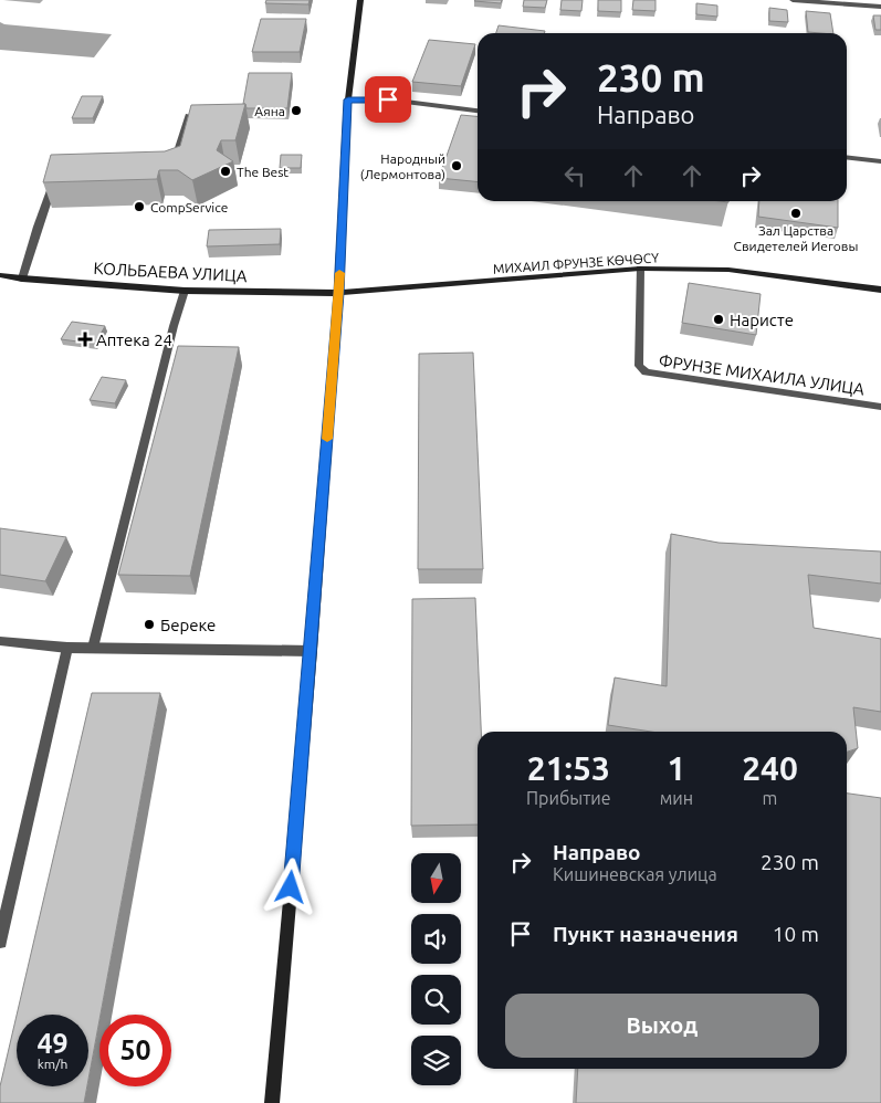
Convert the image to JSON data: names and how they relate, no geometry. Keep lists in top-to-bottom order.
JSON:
{
  "streets": {
    "main road": ["МИХАИЛ ФРУНЗЕ КӨЧӨСҮ", "КОЛЬБАЕВА УЛИЦА"],
    "street": ["ФРУНЗЕ МИХАИЛА УЛИЦА"]
  },
  "crossings": [
    ["МИХАИЛ ФРУНЗЕ КӨЧӨСҮ", "КОЛЬБАЕВА УЛИЦА"],
    ["МИХАИЛ ФРУНЗЕ КӨЧӨСҮ", "ФРУНЗЕ МИХАИЛА УЛИЦА"]
  ],
  "places": {
    "other": [
      "Аяна",
      "Народный (Лермонтова)",
      "The Best",
      "CompService",
      "Зал Царства Свидетелей Иеговы",
      "Наристе",
      "Береке"
    ],
    "health": ["Аптека 24"]
  },
  "north": "bottom",
  "page": {
    "turn": ["230 m", "Направо"],
    "eta": [
      "21:53",
      "Прибытие",
      "1",
      "мин",
      "240",
      "m"
    ],
    "list": [
      {
        "name": "Направо",
        "note": "Кишиневская улица",
        "value": "230 m"
      },
      {
        "name": "Пункт назначения",
        "value": "10 m"
      }
    ],
    "buttons": "Выход",
    "speed": "49 km/h",
    "limit": "50"
  }
}
